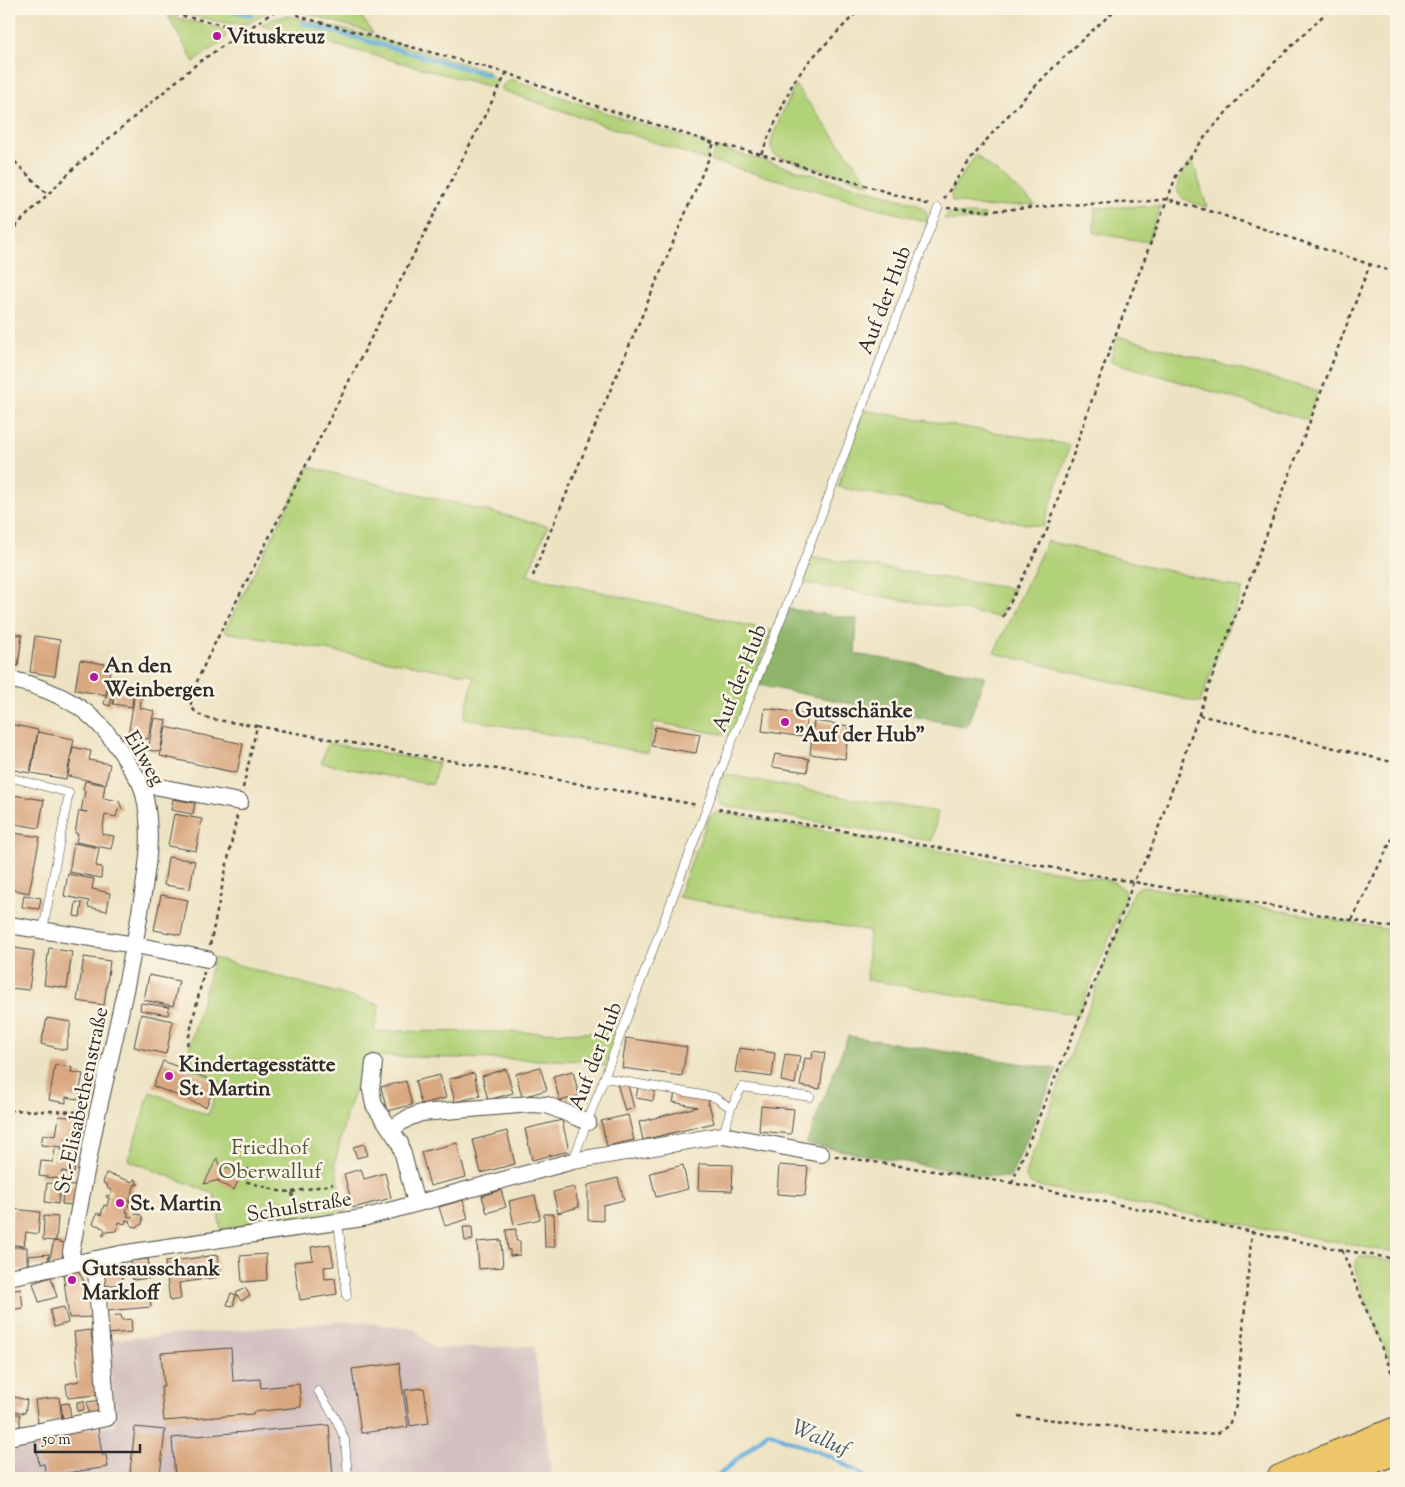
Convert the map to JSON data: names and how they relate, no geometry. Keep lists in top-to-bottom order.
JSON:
{
  "streets": {
    "street": ["Eilweg", "St.-Elisabethenstraße", "Schulstraße"],
    "lane": ["Auf der Hub"]
  },
  "crossings": [
    ["Auf der Hub", "Schulstraße"],
    ["Eilweg", "St.-Elisabethenstraße"],
    ["St.-Elisabethenstraße", "Schulstraße"]
  ],
  "water": ["Walluf"],
  "parks": ["Friedhof Oberwalluf"],
  "places": [
    "Vituskreuz",
    "An den Weinbergen",
    "Gutsschänke \"Auf der Hub\"",
    "Kindertagesstätte St. Martin",
    "St. Martin",
    "Gutsausschank Markloff"
  ],
  "scale_bar": "50 m"
}
